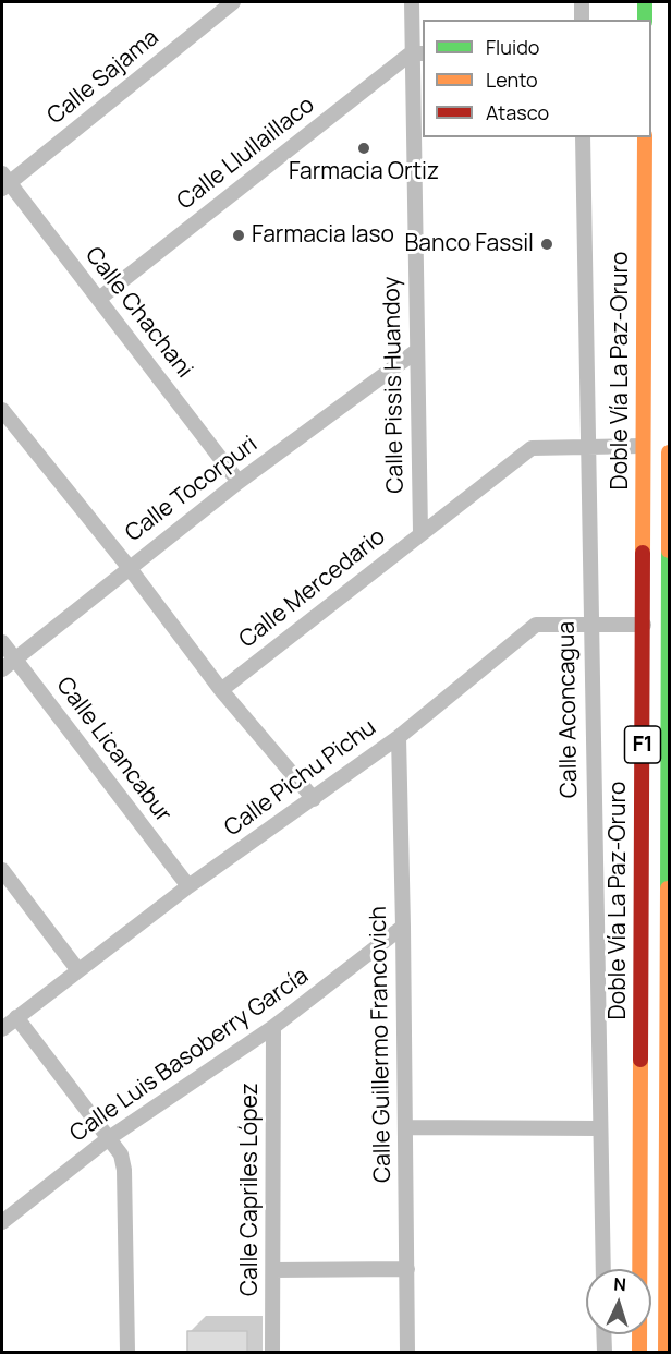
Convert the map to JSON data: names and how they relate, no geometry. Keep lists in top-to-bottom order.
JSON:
{
  "streets": {
    "highway": ["Doble Vía La Paz-Oruro", "F1"],
    "street": [
      "Calle Sajama",
      "Calle Llullaillaco",
      "Calle Chachani",
      "Calle Pissis Huandoy",
      "Calle Tocorpuri",
      "Calle Mercedario",
      "Calle Aconcagua",
      "Calle Licancabur",
      "Calle Pichu Pichu",
      "Calle Guillermo Francovich",
      "Calle Luis Basoberry García",
      "Calle Capriles López"
    ]
  },
  "crossings": [
    ["Calle Sajama", "Calle Chachani"],
    ["Calle Llullaillaco", "Calle Chachani"],
    ["Calle Llullaillaco", "Calle Pissis Huandoy"],
    ["Calle Chachani", "Calle Tocorpuri"],
    ["Doble Vía La Paz-Oruro", "Calle Mercedario"],
    ["Doble Vía La Paz-Oruro", "Calle Pichu Pichu"],
    ["Calle Pissis Huandoy", "Calle Tocorpuri"],
    ["Calle Pissis Huandoy", "Calle Mercedario"],
    ["Calle Tocorpuri", "Calle Licancabur"],
    ["Calle Mercedario", "Calle Aconcagua"],
    ["Calle Aconcagua", "Calle Pichu Pichu"],
    ["Calle Licancabur", "Calle Pichu Pichu"],
    ["Calle Pichu Pichu", "Calle Guillermo Francovich"],
    ["Calle Guillermo Francovich", "Calle Luis Basoberry García"],
    ["Calle Luis Basoberry García", "Calle Capriles López"]
  ],
  "places": ["Farmacia Ortiz", "Farmacia Iaso", "Banco Fassil"],
  "legend": ["Fluido", "Lento", "Atasco"],
  "north": "top"
}
